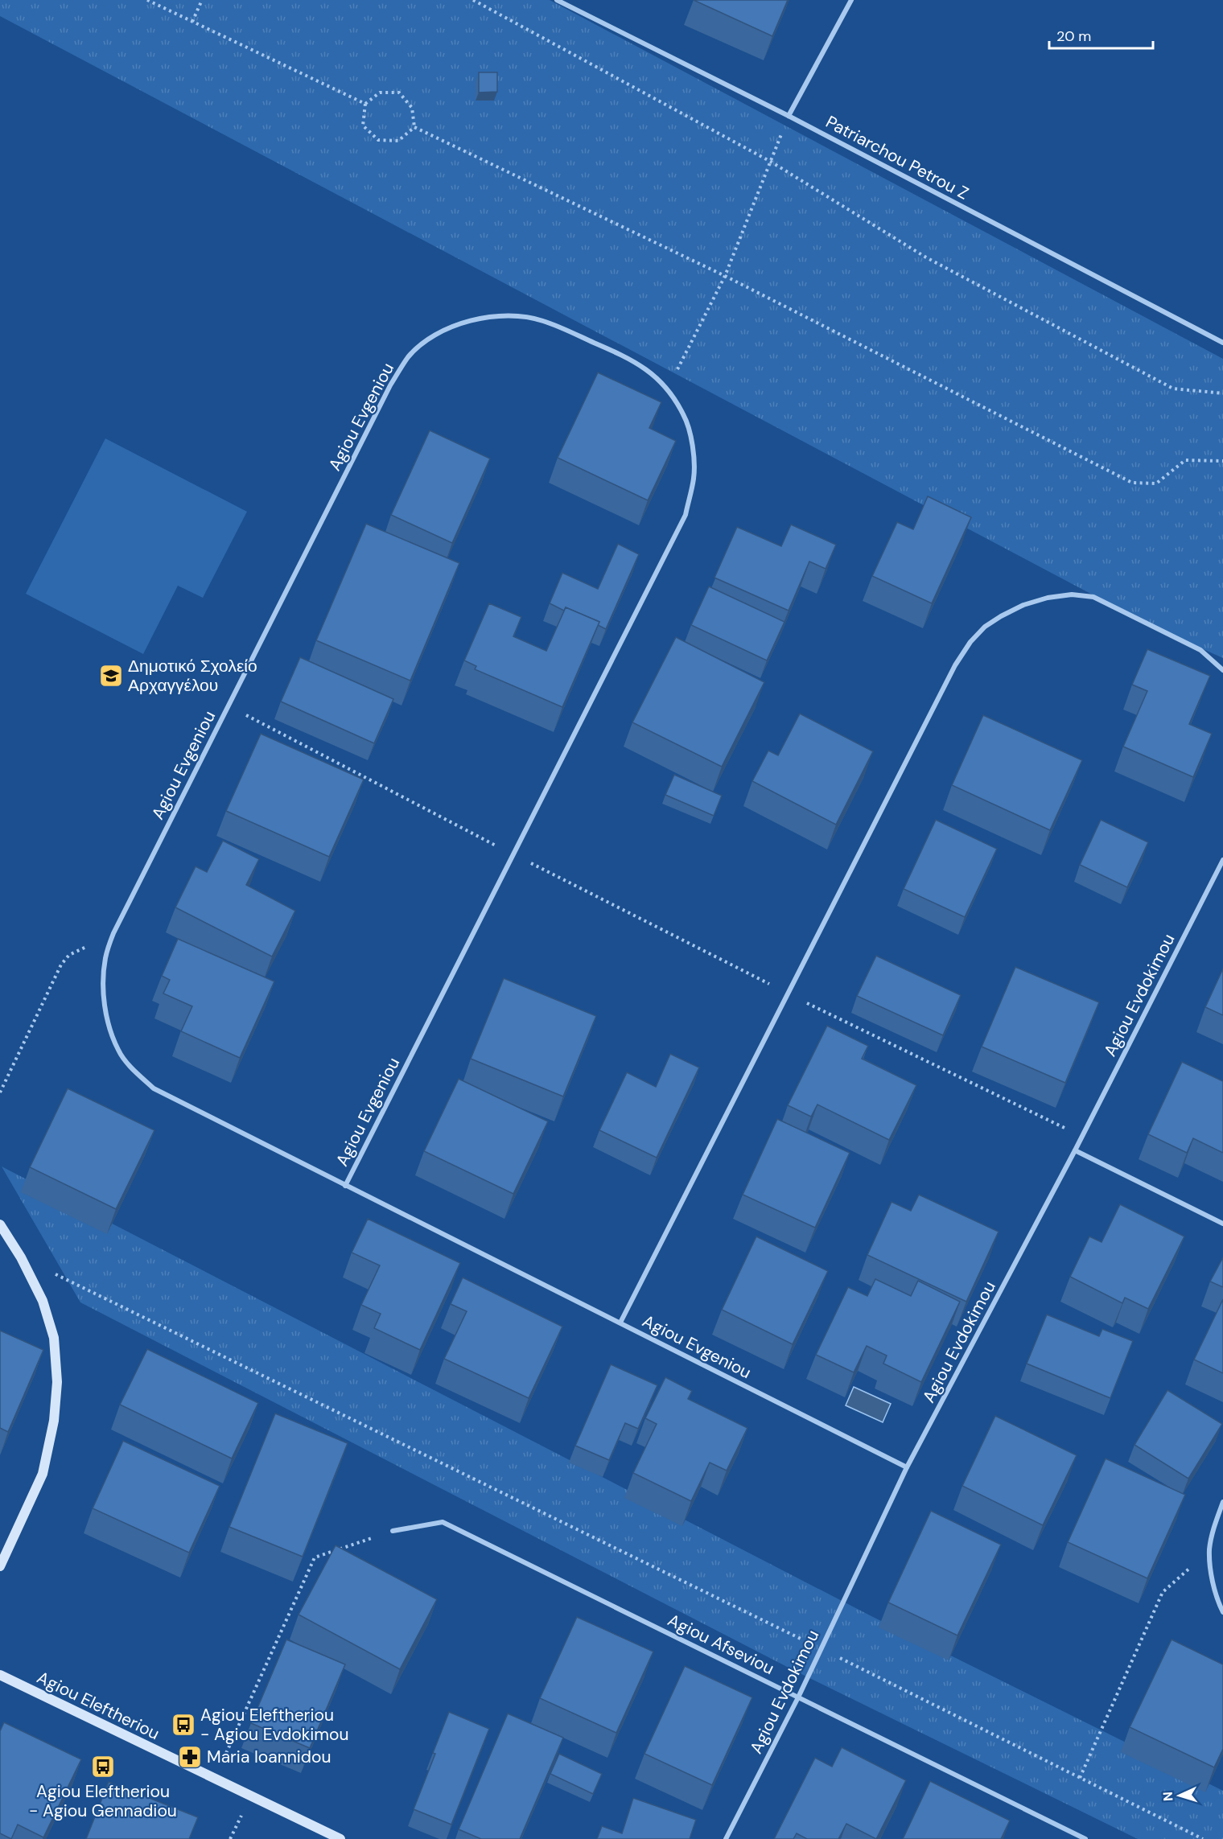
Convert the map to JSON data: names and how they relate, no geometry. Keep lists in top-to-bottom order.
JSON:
{
  "streets": {
    "street": [
      "Patriarchou Petrou Z",
      "Agiou Evgeniou",
      "Agiou Evdokimou",
      "Agiou Afseviou",
      "Agiou Eleftheriou"
    ]
  },
  "crossings": [
    ["Agiou Evgeniou", "Agiou Evdokimou"],
    ["Agiou Evdokimou", "Agiou Afseviou"]
  ],
  "places": {
    "school or university": ["Δημοτικό Σχολείο Αρχαγγέλου"],
    "bus stop": ["Agiou Eleftheriou - Agiou Evdokimou", "Agiou Eleftheriou - Agiou Gennadiou"],
    "pharmacy": ["Maria Ioannidou"]
  },
  "scale_bar": "20 m",
  "north": "left"
}
